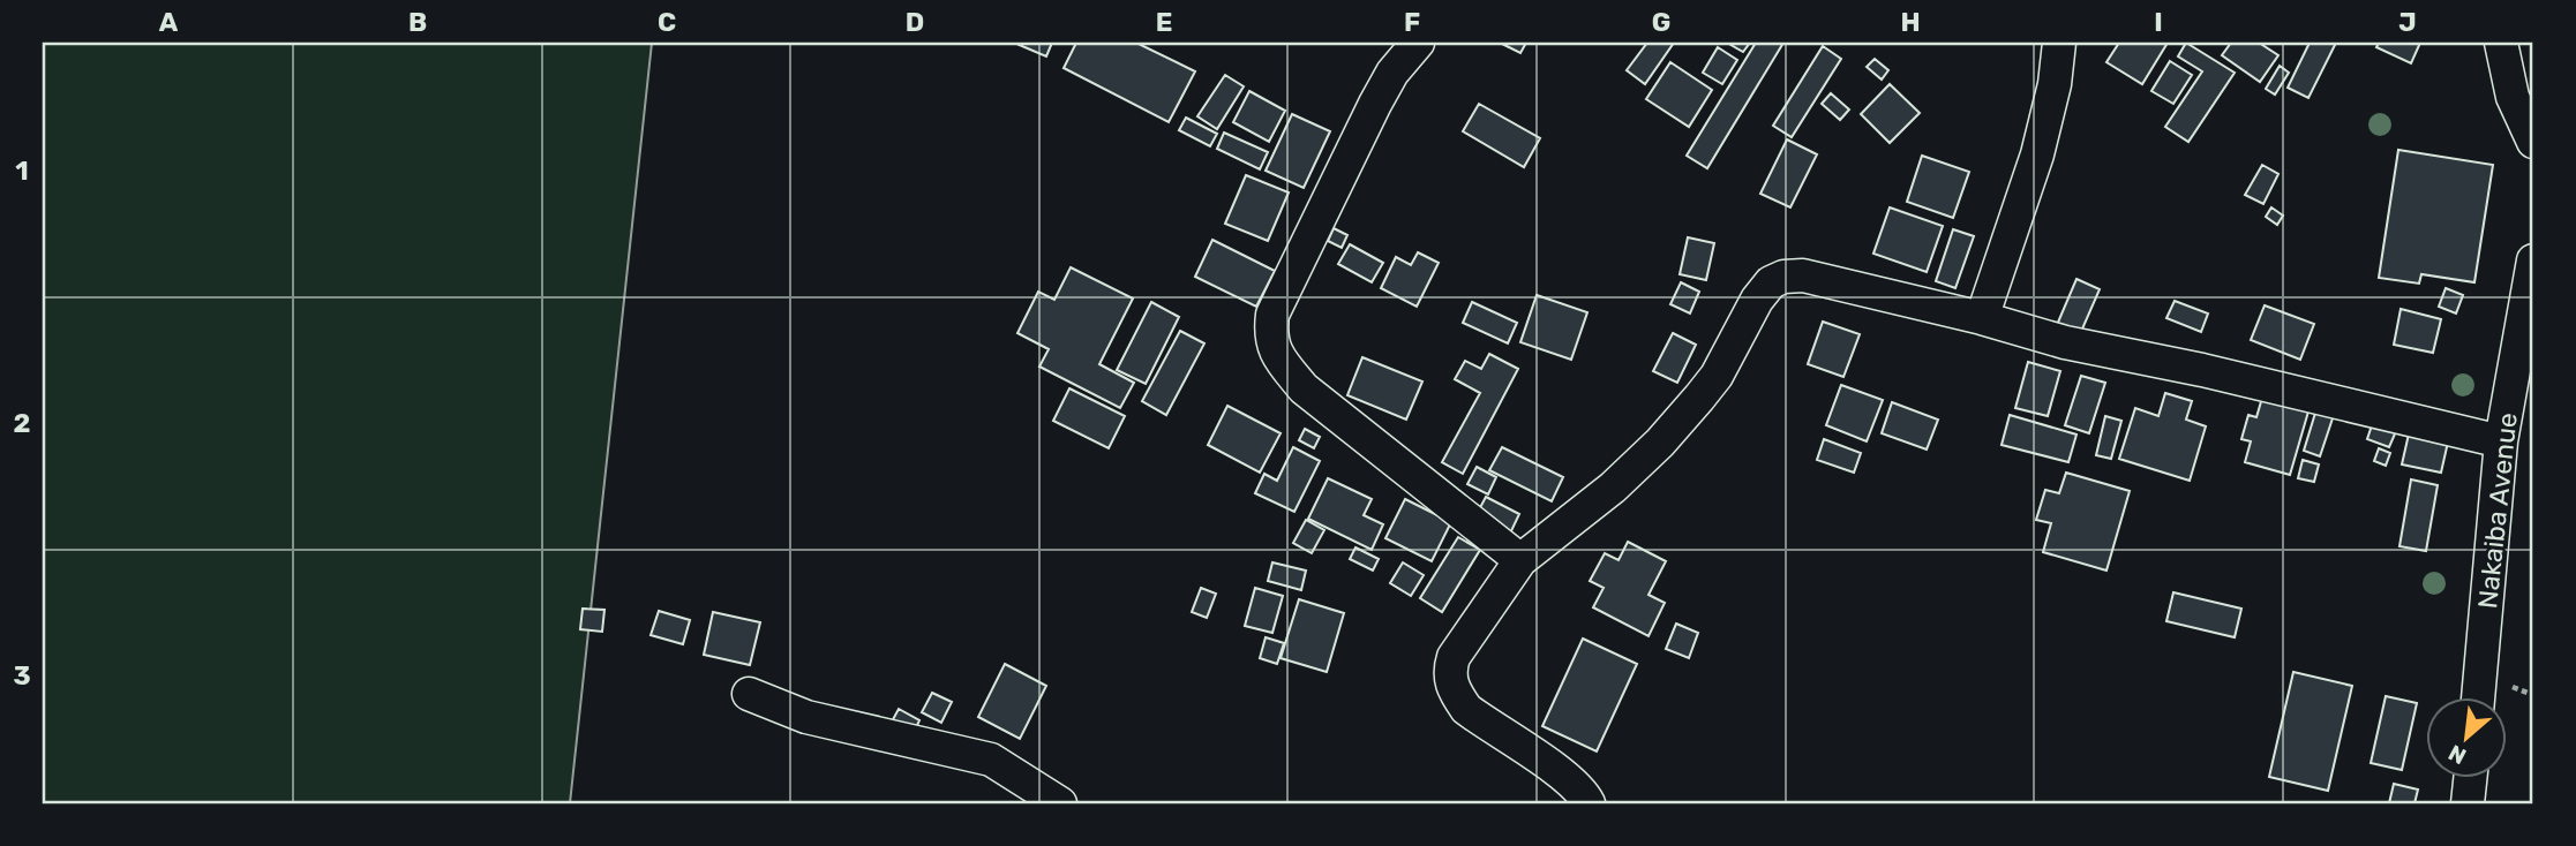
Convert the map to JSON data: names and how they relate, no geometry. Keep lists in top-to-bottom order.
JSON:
{
  "streets": {
    "street": ["Nakaiba Avenue"]
  },
  "north": "bottom left",
  "grid": {
    "columns": [
      "A",
      "B",
      "C",
      "D",
      "E",
      "F",
      "G",
      "H",
      "I",
      "J"
    ],
    "rows": ["1", "2", "3"]
  }
}
